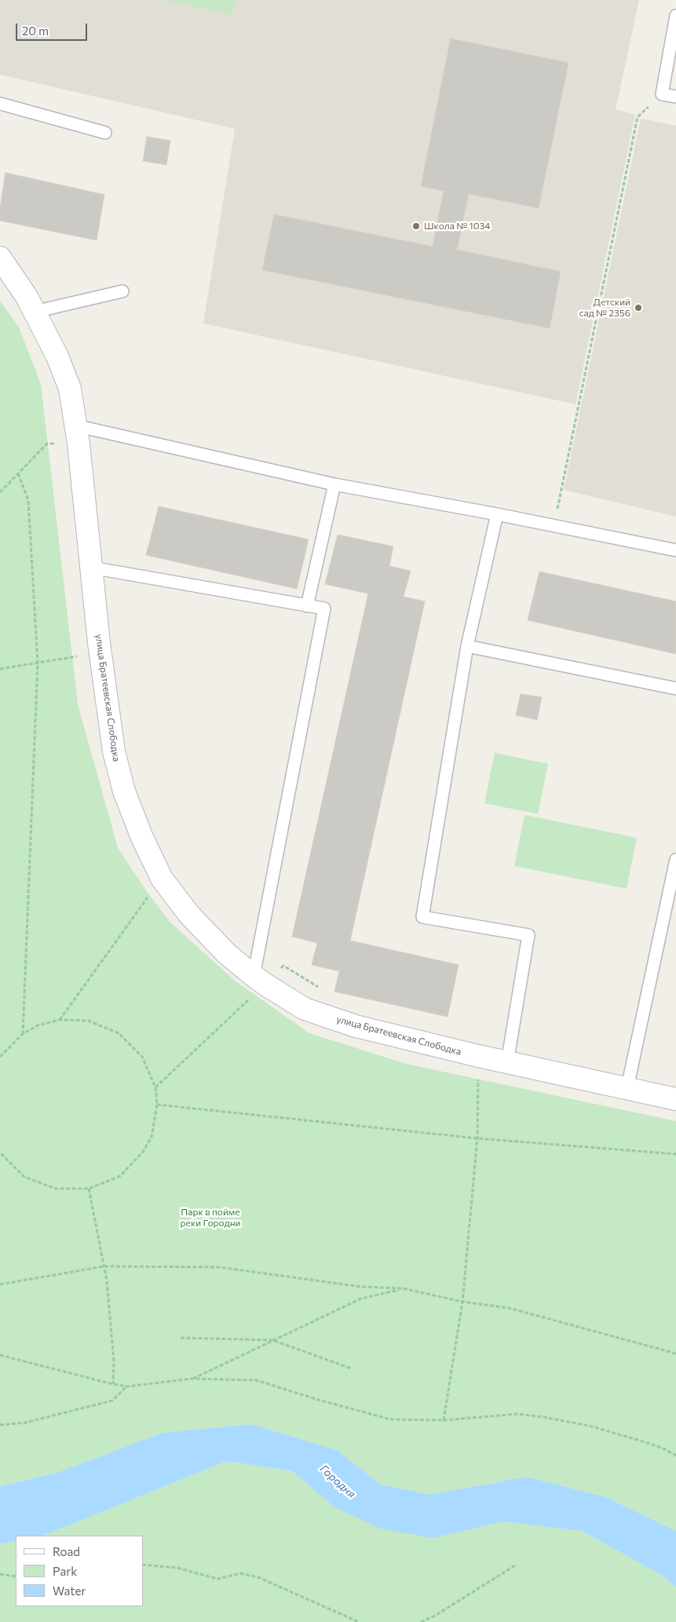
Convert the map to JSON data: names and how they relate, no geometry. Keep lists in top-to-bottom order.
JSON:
{
  "streets": {
    "street": ["улица Братеевская Слободка"]
  },
  "water": ["Городня"],
  "parks": ["Парк в пойме реки Городни"],
  "places": ["Школа № 1034", "Детский сад № 2356"],
  "legend": ["Road", "Park", "Water"],
  "scale_bar": "20 m"
}
